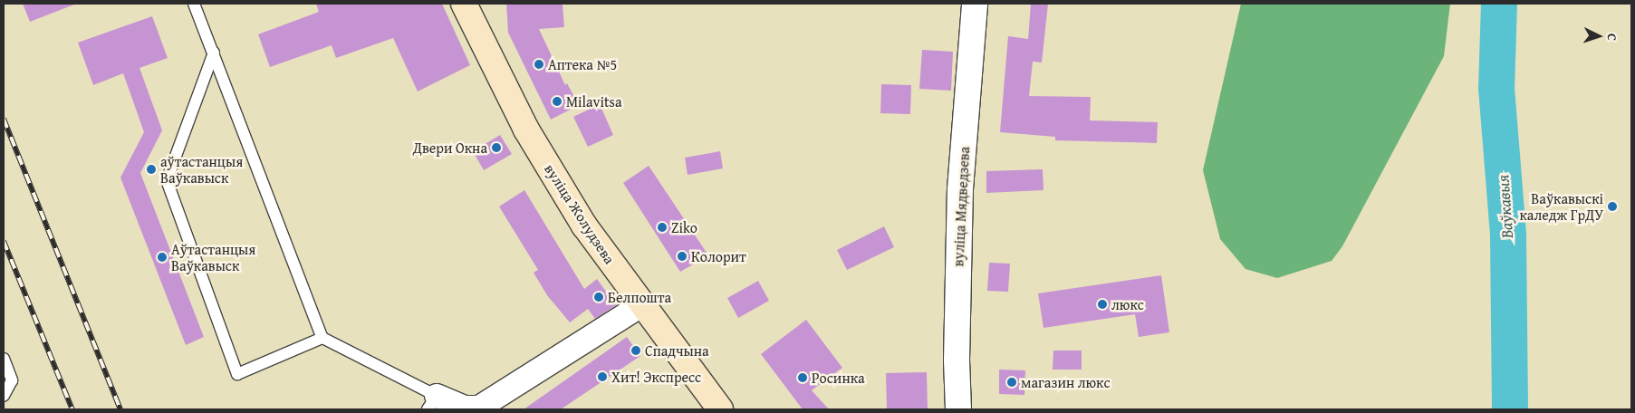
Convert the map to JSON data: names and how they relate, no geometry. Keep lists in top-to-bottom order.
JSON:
{
  "streets": {
    "main road": ["вуліца Жолудзева"],
    "street": ["вуліца Мядведзева"]
  },
  "water": ["Ваўкавыя"],
  "places": [
    "Аптека №5",
    "Milavitsa",
    "Двери Окна",
    "аўтастанцыя Ваўкавыск",
    "Ваўкавыскі каледж ГрДУ",
    "Ziko",
    "Колорит",
    "Аўтастанцыя Ваўкавыск",
    "Белпошта",
    "люкс",
    "Спадчына",
    "Хит! Экспресс",
    "Росинка",
    "магазин люкс"
  ],
  "north": "right"
}
